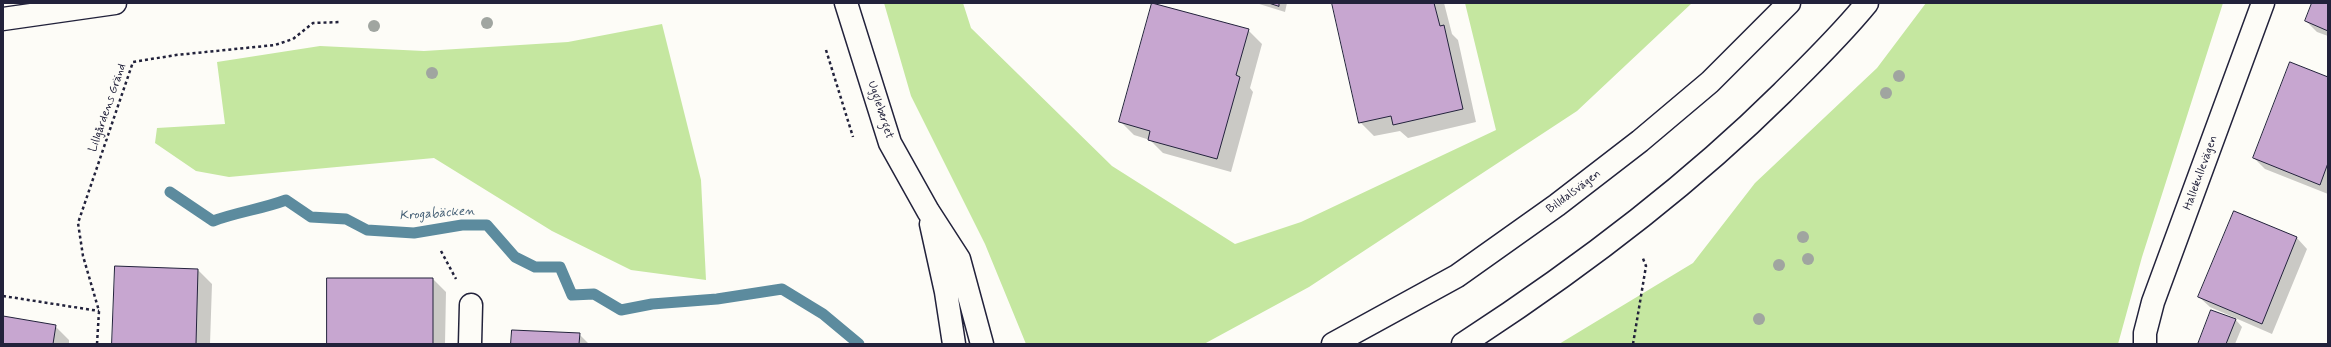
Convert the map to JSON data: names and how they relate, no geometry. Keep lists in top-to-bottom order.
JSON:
{
  "streets": {
    "street": ["Uggleberget", "Hallekullevägen", "Billdalsvägen"],
    "path": ["Lillgårdens Gränd"]
  },
  "water": ["Krogabäcken"]
}
